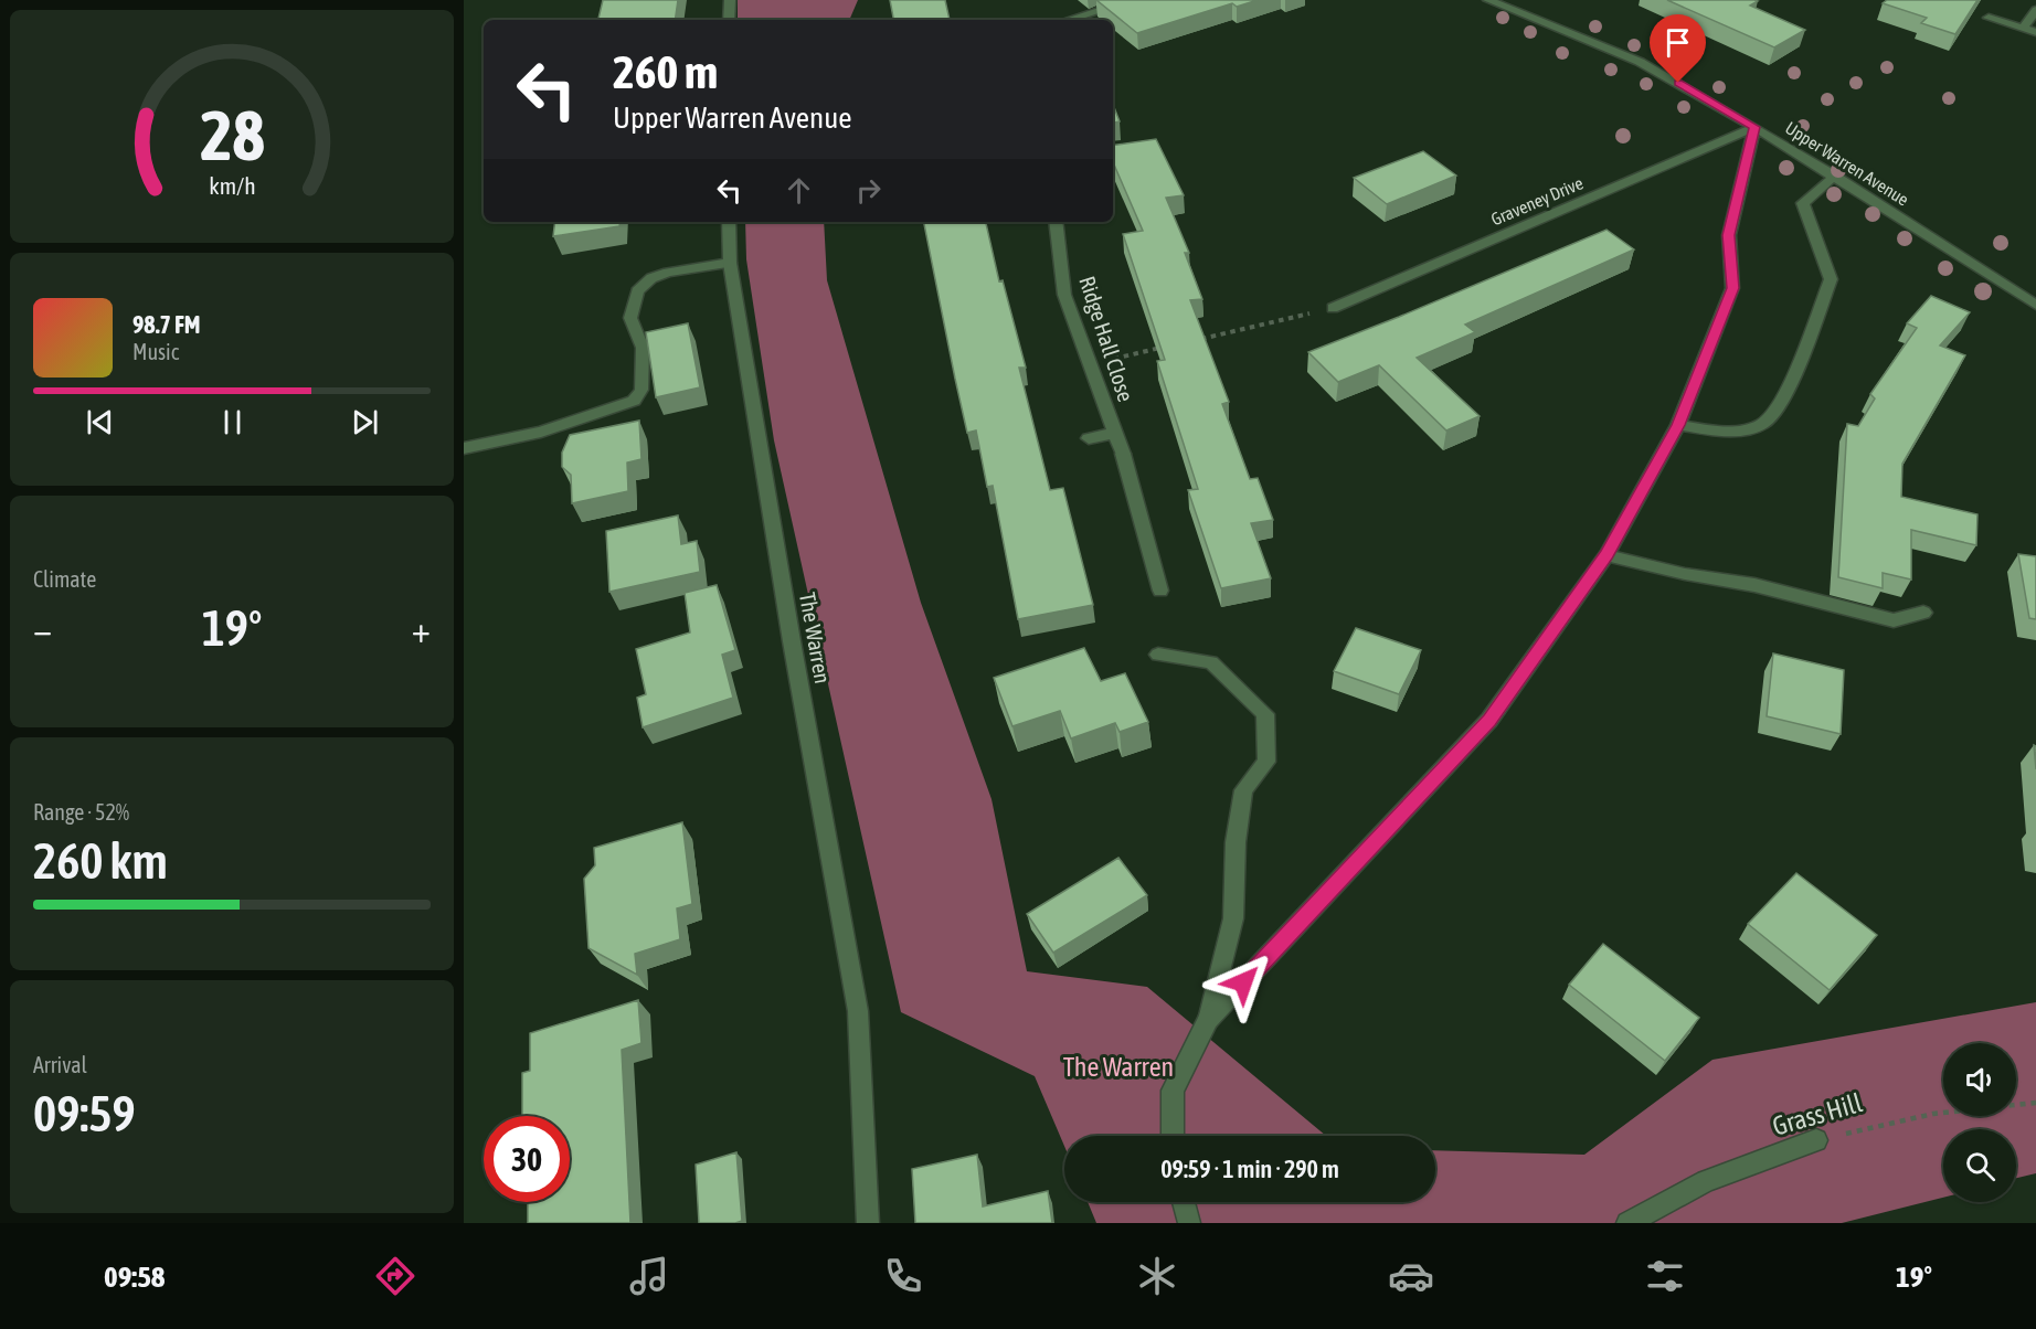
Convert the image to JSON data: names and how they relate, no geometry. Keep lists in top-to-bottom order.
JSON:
{
  "streets": {
    "street": [
      "Upper Warren Avenue",
      "Graveney Drive",
      "Ridge Hall Close",
      "The Warren",
      "Grass Hill"
    ]
  },
  "crossings": [
    ["Upper Warren Avenue", "Graveney Drive"]
  ],
  "parks": ["The Warren"],
  "page": {
    "turn": ["260 m", "Upper Warren Avenue"],
    "song": ["98.7 FM", "Music"],
    "tile": [
      "Climate",
      ["Range · 52%", "260 km"],
      ["Arrival", "09:59"]
    ],
    "heat": ["−", "19°", "+"],
    "limit": "30",
    "trip": "09:59 · 1 min · 290 m",
    "tabs": ["09:58", "19°"],
    "gauge": ["28", "km/h"]
  }
}
